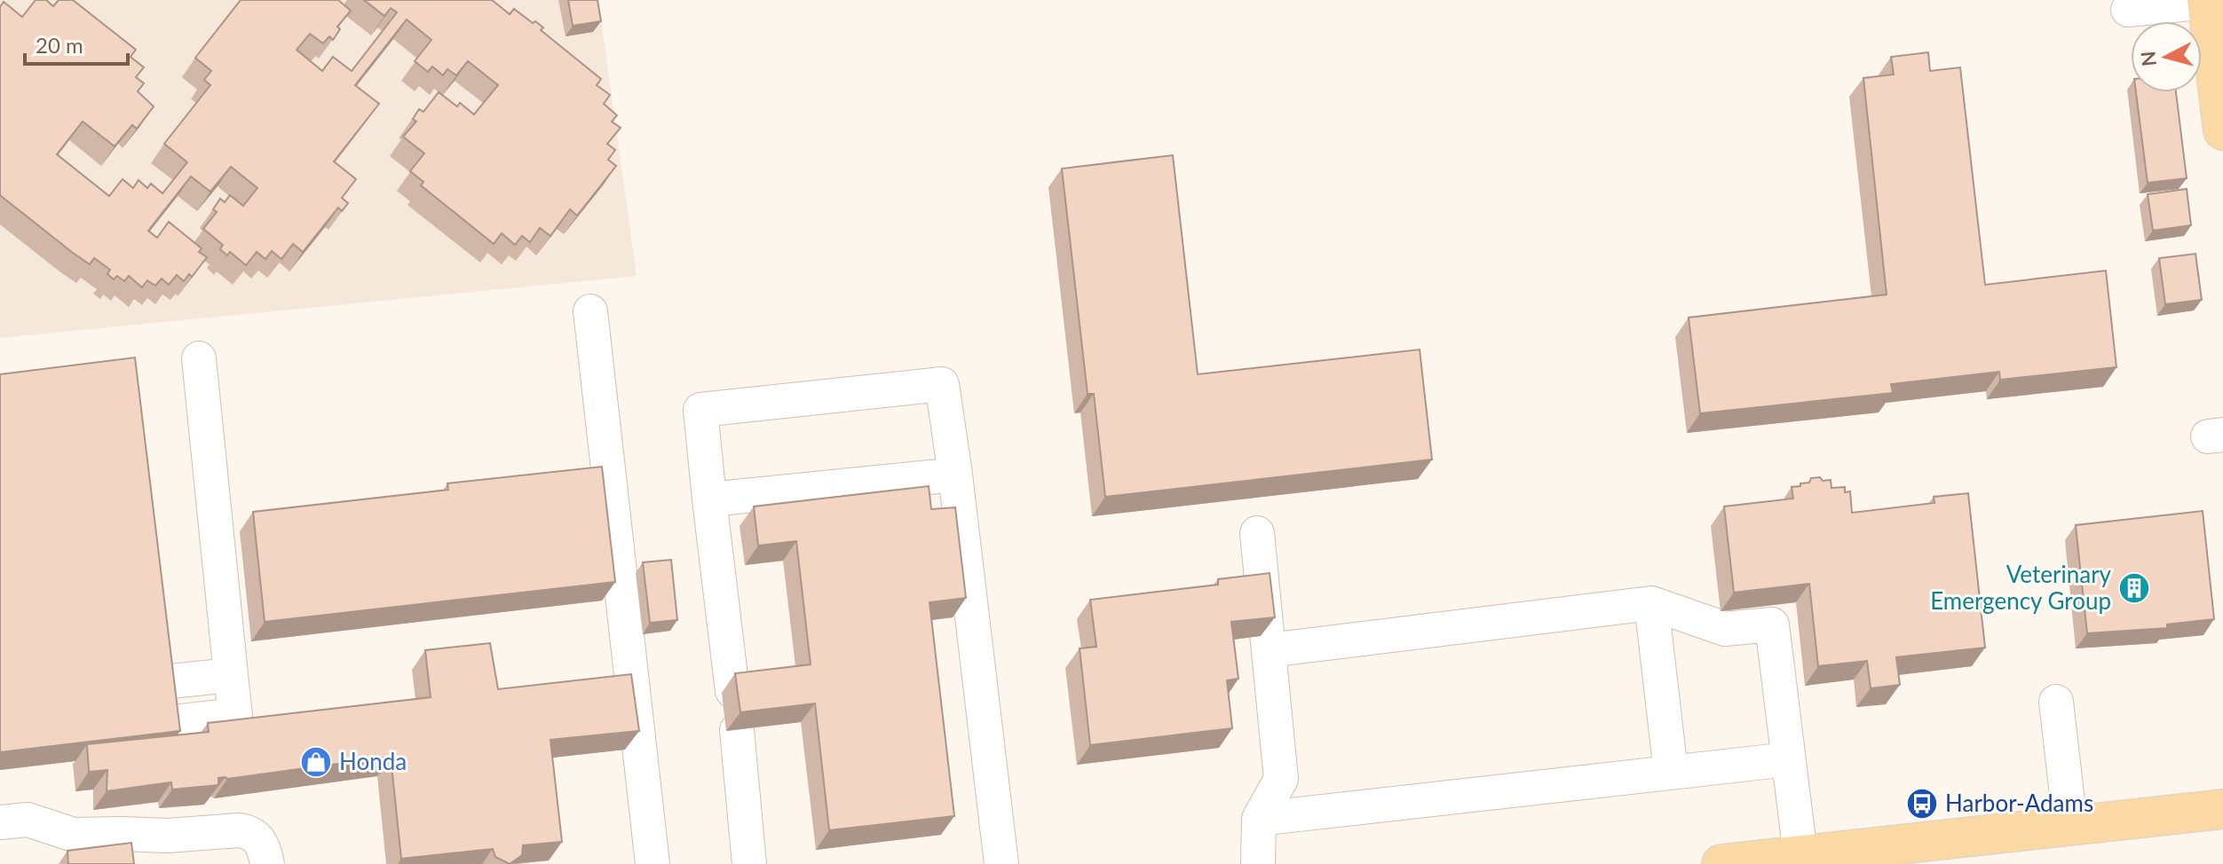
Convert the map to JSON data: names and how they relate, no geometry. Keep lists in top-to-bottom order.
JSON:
{
  "places": {
    "building": ["Veterinary Emergency Group"],
    "shop": ["Honda"],
    "bus stop": ["Harbor-Adams"]
  },
  "scale_bar": "20 m",
  "north": "left"
}
